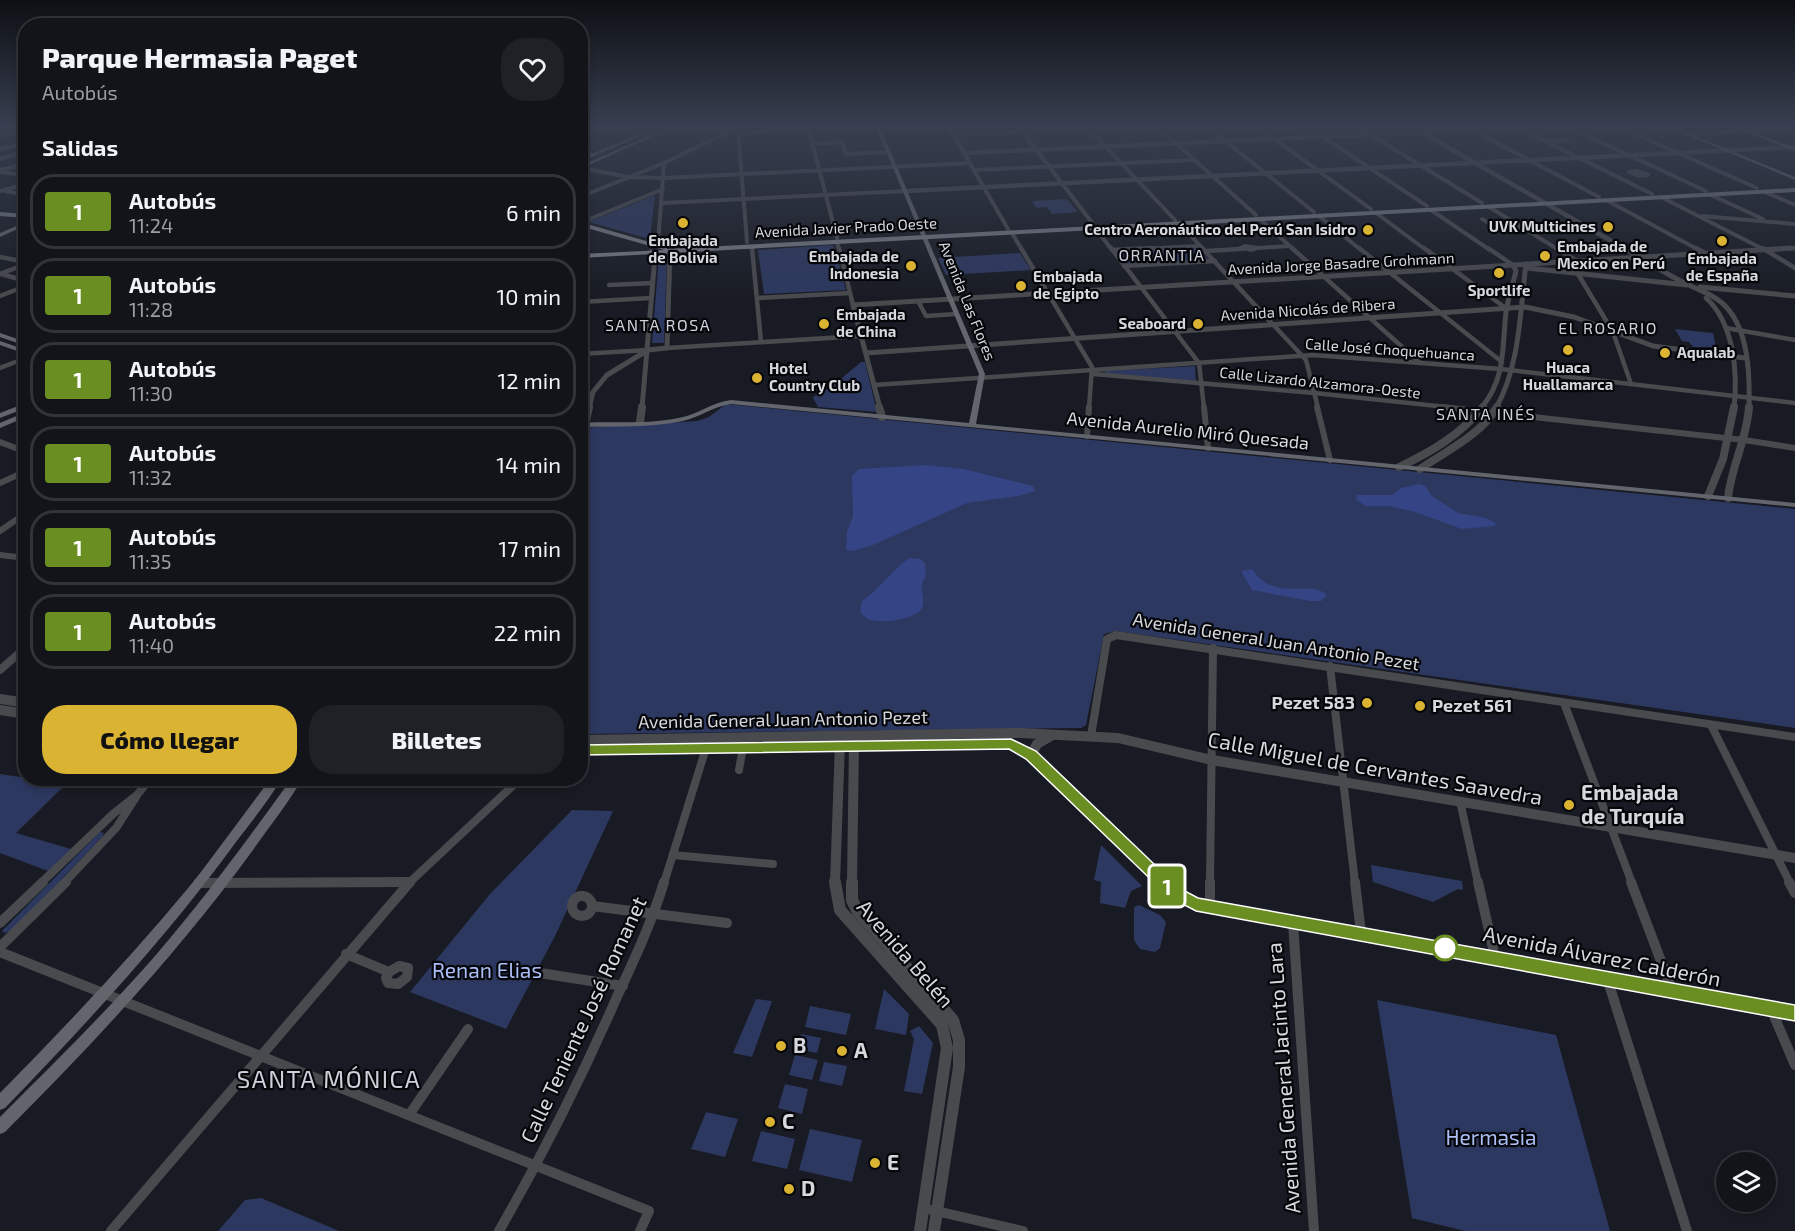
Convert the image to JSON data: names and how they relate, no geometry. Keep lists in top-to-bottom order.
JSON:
{
  "streets": {
    "main road": ["Avenida Javier Prado Oeste", "Avenida Las Flores", "Avenida Aurelio Miró Quesada"],
    "street": [
      "Avenida Jorge Basadre Grohmann",
      "Avenida Nicolás de Ribera",
      "Calle José Choquehuanca",
      "Calle Lizardo Alzamora-Oeste",
      "Avenida General Juan Antonio Pezet",
      "Calle Miguel de Cervantes Saavedra",
      "Avenida Belén",
      "Avenida Álvarez Calderón",
      "Calle Teniente José Romanet",
      "Avenida General Jacinto Lara"
    ]
  },
  "crossings": [
    ["Avenida Javier Prado Oeste", "Avenida Las Flores"],
    ["Avenida Jorge Basadre Grohmann", "Avenida Las Flores"],
    ["Avenida Las Flores", "Avenida Nicolás de Ribera"],
    ["Avenida Las Flores", "Calle José Choquehuanca"],
    ["Avenida Las Flores", "Avenida Aurelio Miró Quesada"],
    ["Calle José Choquehuanca", "Calle Lizardo Alzamora-Oeste"],
    ["Avenida General Juan Antonio Pezet", "Calle Miguel de Cervantes Saavedra"],
    ["Avenida General Juan Antonio Pezet", "Avenida Belén"],
    ["Avenida General Juan Antonio Pezet", "Avenida Álvarez Calderón"],
    ["Avenida General Juan Antonio Pezet", "Calle Teniente José Romanet"],
    ["Avenida Álvarez Calderón", "Avenida General Jacinto Lara"]
  ],
  "districts": [
    "ORRANTIA",
    "SANTA ROSA",
    "EL ROSARIO",
    "SANTA INÉS",
    "SANTA MÓNICA"
  ],
  "parks": ["Renan Elias", "Hermasia"],
  "places": [
    "Embajada de Bolivia",
    "UVK Multicines",
    "Centro Aeronáutico del Perú San Isidro",
    "Embajada de España",
    "Embajada de Mexico en Perú",
    "Embajada de Indonesia",
    "Sportlife",
    "Embajada de Egipto",
    "Embajada de China",
    "Seaboard",
    "Huaca Huallamarca",
    "Aqualab",
    "Hotel Country Club",
    "Pezet 583",
    "Pezet 561",
    "Embajada de Turquía",
    "B",
    "A",
    "C",
    "E",
    "D"
  ],
  "lines": ["bus line 1"],
  "page": {
    "on_map": "1",
    "heading": [
      ["Parque Hermasia Paget", "Autobús"],
      "Salidas"
    ],
    "list": [
      {
        "mark": "1",
        "name": "Autobús",
        "note": "11:24",
        "value": "6 min"
      },
      {
        "mark": "1",
        "name": "Autobús",
        "note": "11:28",
        "value": "10 min"
      },
      {
        "mark": "1",
        "name": "Autobús",
        "note": "11:30",
        "value": "12 min"
      },
      {
        "mark": "1",
        "name": "Autobús",
        "note": "11:32",
        "value": "14 min"
      },
      {
        "mark": "1",
        "name": "Autobús",
        "note": "11:35",
        "value": "17 min"
      },
      {
        "mark": "1",
        "name": "Autobús",
        "note": "11:40",
        "value": "22 min"
      }
    ],
    "buttons": ["Cómo llegar", "Billetes"]
  }
}
